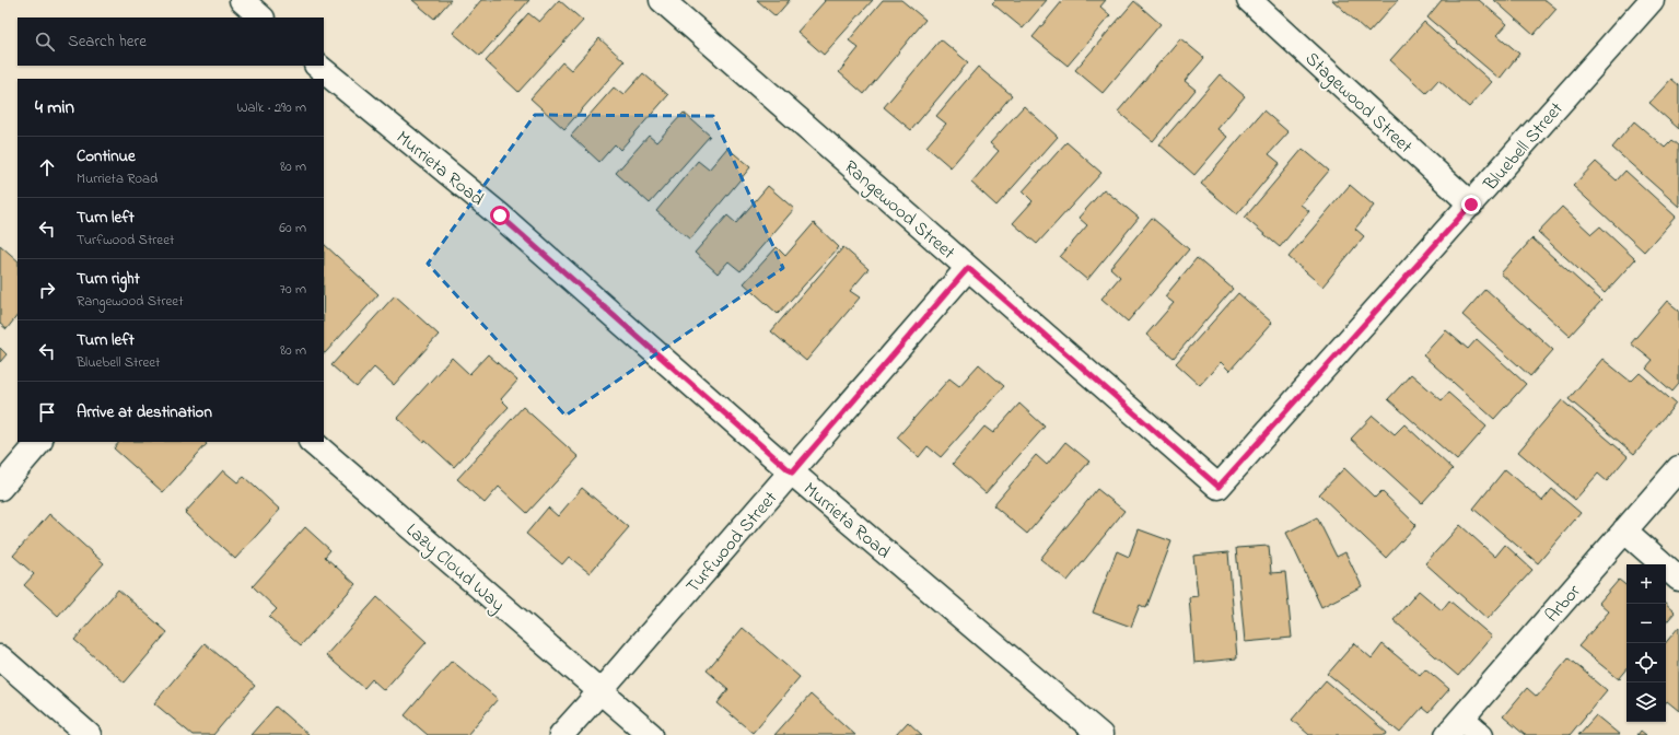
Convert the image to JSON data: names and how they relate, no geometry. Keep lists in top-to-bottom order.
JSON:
{
  "streets": {
    "street": [
      "Stagewood Street",
      "Bluebell Street",
      "Murrieta Road",
      "Rangewood Street",
      "Turfwood Street",
      "Lazy Cloud Way",
      "Arbor"
    ]
  },
  "crossings": [
    ["Stagewood Street", "Bluebell Street"],
    ["Bluebell Street", "Rangewood Street"],
    ["Murrieta Road", "Turfwood Street"],
    ["Rangewood Street", "Turfwood Street"],
    ["Turfwood Street", "Lazy Cloud Way"]
  ],
  "page": {
    "search": "Search here",
    "heading": ["4 min", "Walk · 290 m"],
    "list": [
      ["Continue", "Murrieta Road", "80 m"],
      ["Turn left", "Turfwood Street", "60 m"],
      ["Turn right", "Rangewood Street", "70 m"],
      ["Turn left", "Bluebell Street", "80 m"],
      "Arrive at destination"
    ],
    "map_buttons": ["+", "−"]
  }
}
